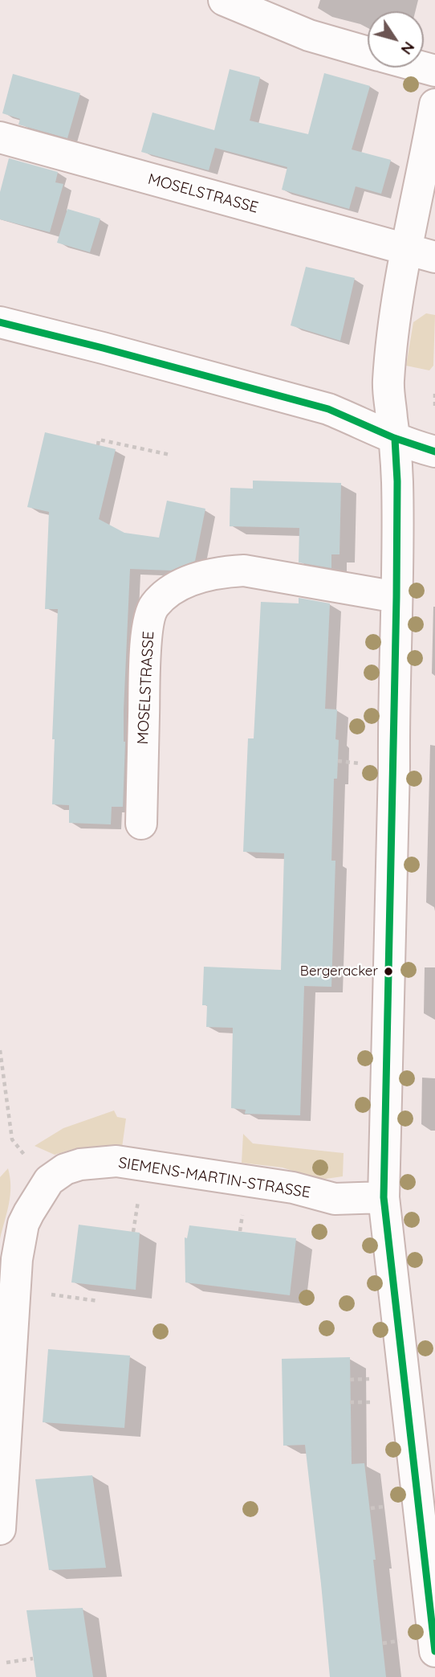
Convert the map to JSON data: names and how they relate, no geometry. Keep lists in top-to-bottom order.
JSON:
{
  "streets": {
    "street": ["MOSELSTRASSE", "SIEMENS-MARTIN-STRASSE"]
  },
  "places": ["Bergeracker"],
  "north": "bottom right"
}
